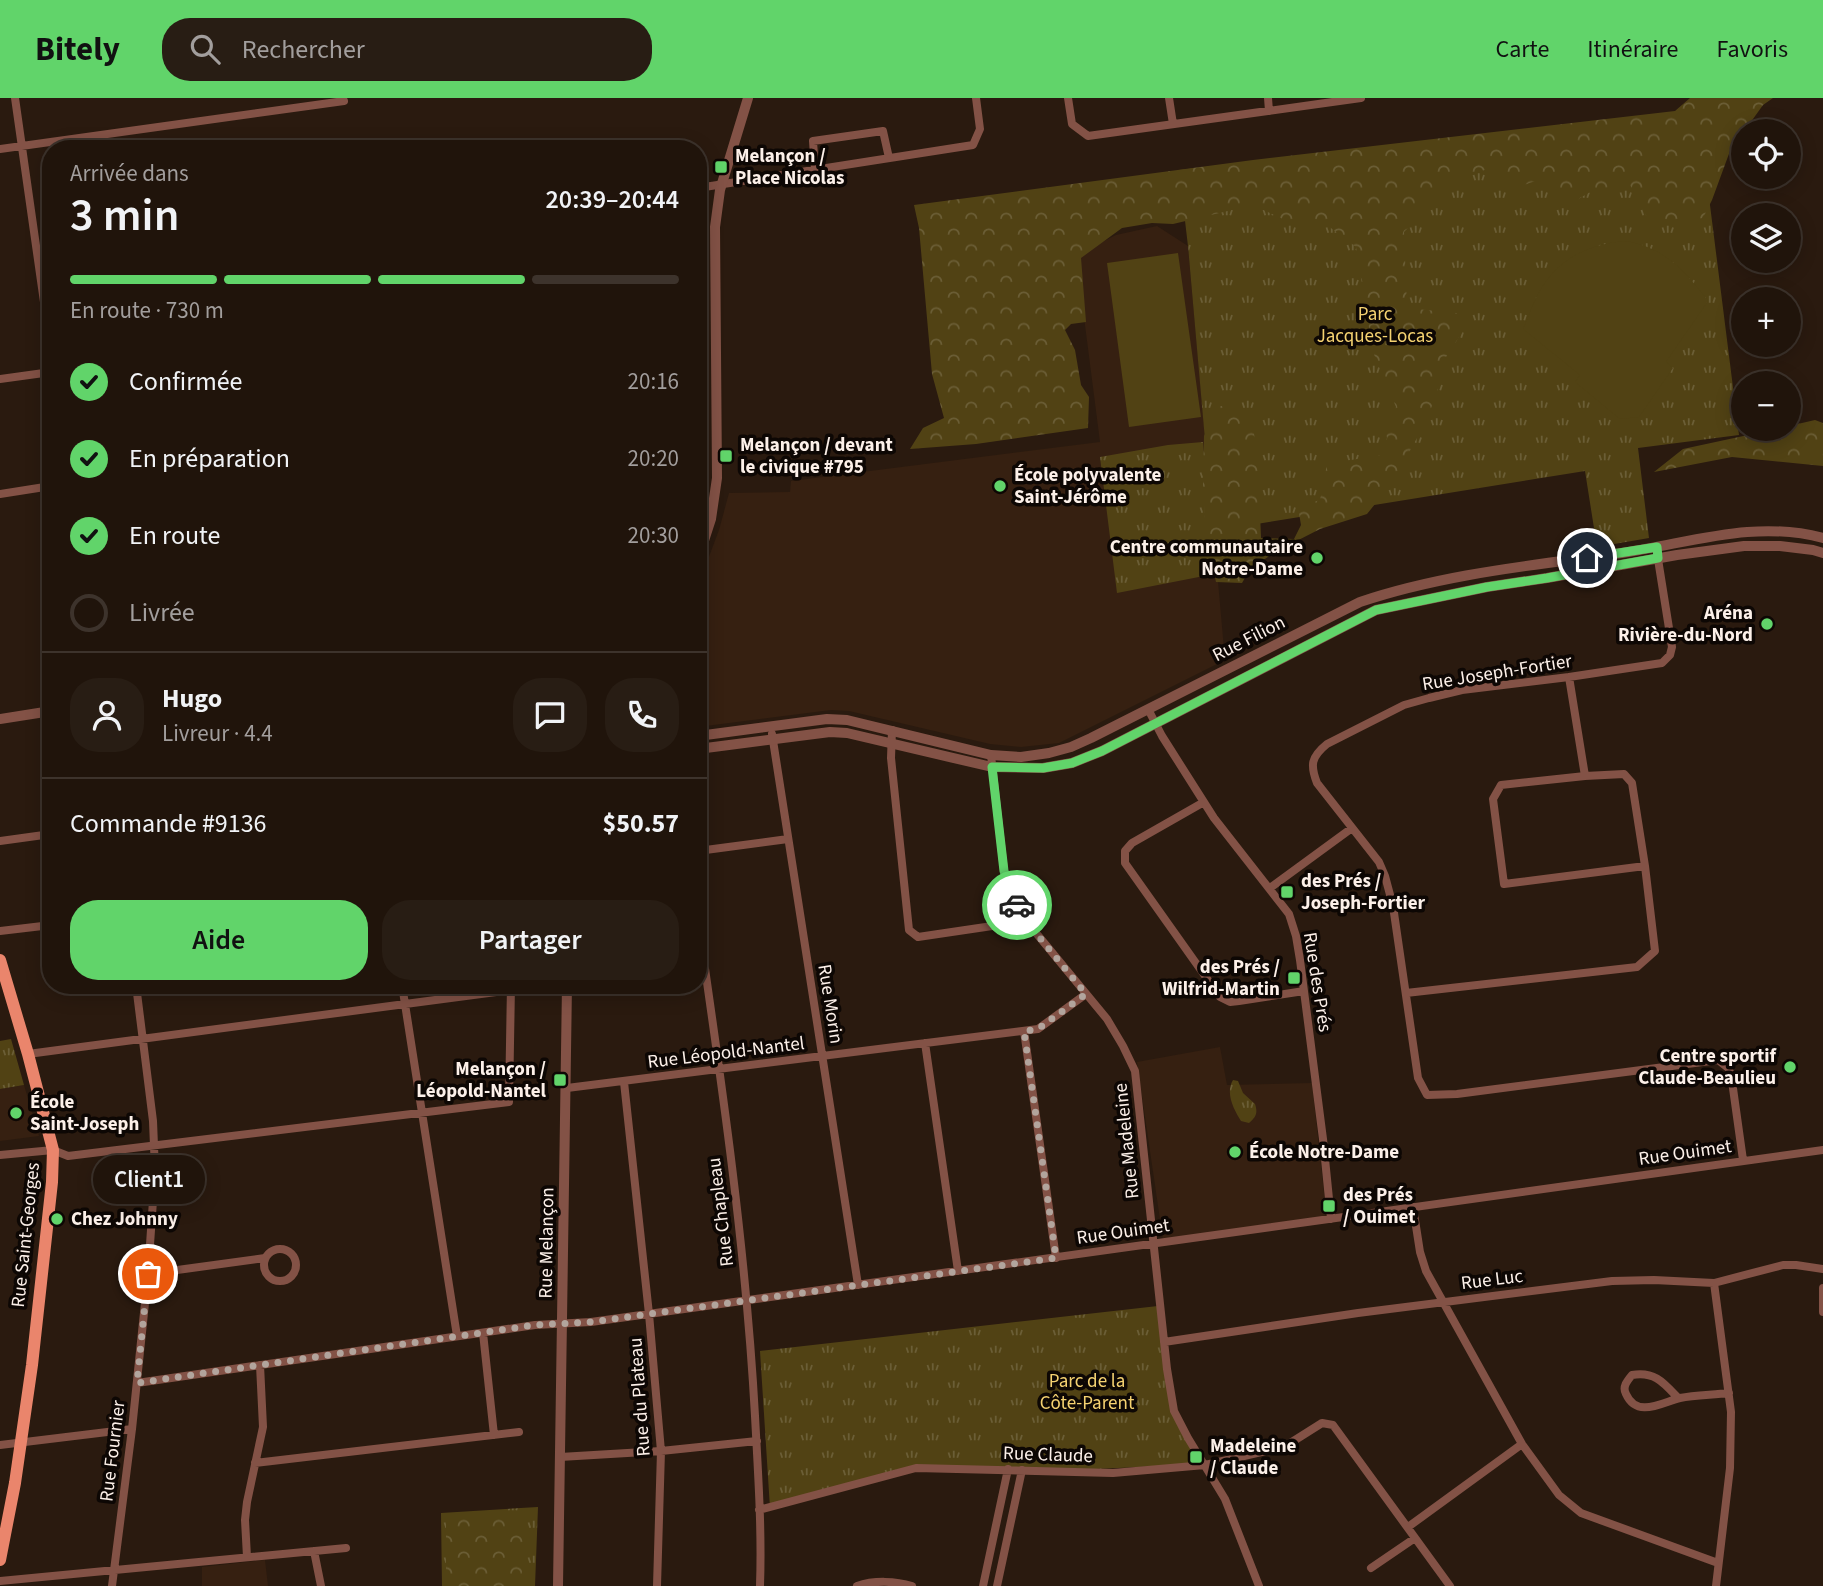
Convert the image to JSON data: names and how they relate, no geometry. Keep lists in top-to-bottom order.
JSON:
{
  "streets": {
    "main road": ["Rue Saint-Georges"],
    "street": [
      "Rue Filion",
      "Rue Joseph-Fortier",
      "Rue des Prés",
      "Rue Morin",
      "Rue Léopold-Nantel",
      "Rue Madeleine",
      "Rue Ouimet",
      "Rue Chapleau",
      "Rue Melançon",
      "Rue Luc",
      "Rue du Plateau",
      "Rue Fournier",
      "Rue Claude"
    ]
  },
  "crossings": [
    ["Rue Filion", "Rue Joseph-Fortier"],
    ["Rue Filion", "Rue des Prés"],
    ["Rue Filion", "Rue Morin"],
    ["Rue Filion", "Rue Madeleine"],
    ["Rue Joseph-Fortier", "Rue Ouimet"],
    ["Rue des Prés", "Rue Ouimet"],
    ["Rue Morin", "Rue Léopold-Nantel"],
    ["Rue Morin", "Rue Ouimet"],
    ["Rue Léopold-Nantel", "Rue Madeleine"],
    ["Rue Léopold-Nantel", "Rue Chapleau"],
    ["Rue Léopold-Nantel", "Rue Melançon"],
    ["Rue Léopold-Nantel", "Rue du Plateau"],
    ["Rue Madeleine", "Rue Ouimet"],
    ["Rue Madeleine", "Rue Luc"],
    ["Rue Madeleine", "Rue Claude"],
    ["Rue Ouimet", "Rue Chapleau"],
    ["Rue Ouimet", "Rue Melançon"],
    ["Rue Ouimet", "Rue du Plateau"],
    ["Rue Ouimet", "Rue Fournier"],
    ["Rue Chapleau", "Rue Claude"]
  ],
  "parks": ["Parc Jacques-Locas", "Parc de la Côte-Parent"],
  "places": {
    "transit": [
      "Melançon / Place Nicolas",
      "Melançon / devant le civique #795",
      "des Prés / Joseph-Fortier",
      "des Prés / Wilfrid-Martin",
      "Melançon / Léopold-Nantel",
      "des Prés / Ouimet",
      "Madeleine / Claude"
    ],
    "other": [
      "École polyvalente Saint-Jérôme",
      "Centre communautaire Notre-Dame",
      "Aréna Rivière-du-Nord",
      "Centre sportif Claude-Beaulieu",
      "École Saint-Joseph",
      "École Notre-Dame",
      "Chez Johnny",
      "Client1"
    ]
  },
  "page": {
    "header": "Bitely",
    "search": "Rechercher",
    "nav": ["Carte", "Itinéraire", "Favoris"],
    "map_buttons": ["+", "−"],
    "heading": ["3 min", "Arrivée dans", "20:39–20:44"],
    "panel": [
      "Hugo",
      "Livreur · 4.4",
      "Commande #9136",
      "$50.57"
    ],
    "bar": "En route · 730 m",
    "list": [
      ["Confirmée", "20:16"],
      ["En préparation", "20:20"],
      ["En route", "20:30"],
      "Livrée"
    ],
    "buttons": ["Aide", "Partager"],
    "bubble": "Client1"
  }
}
